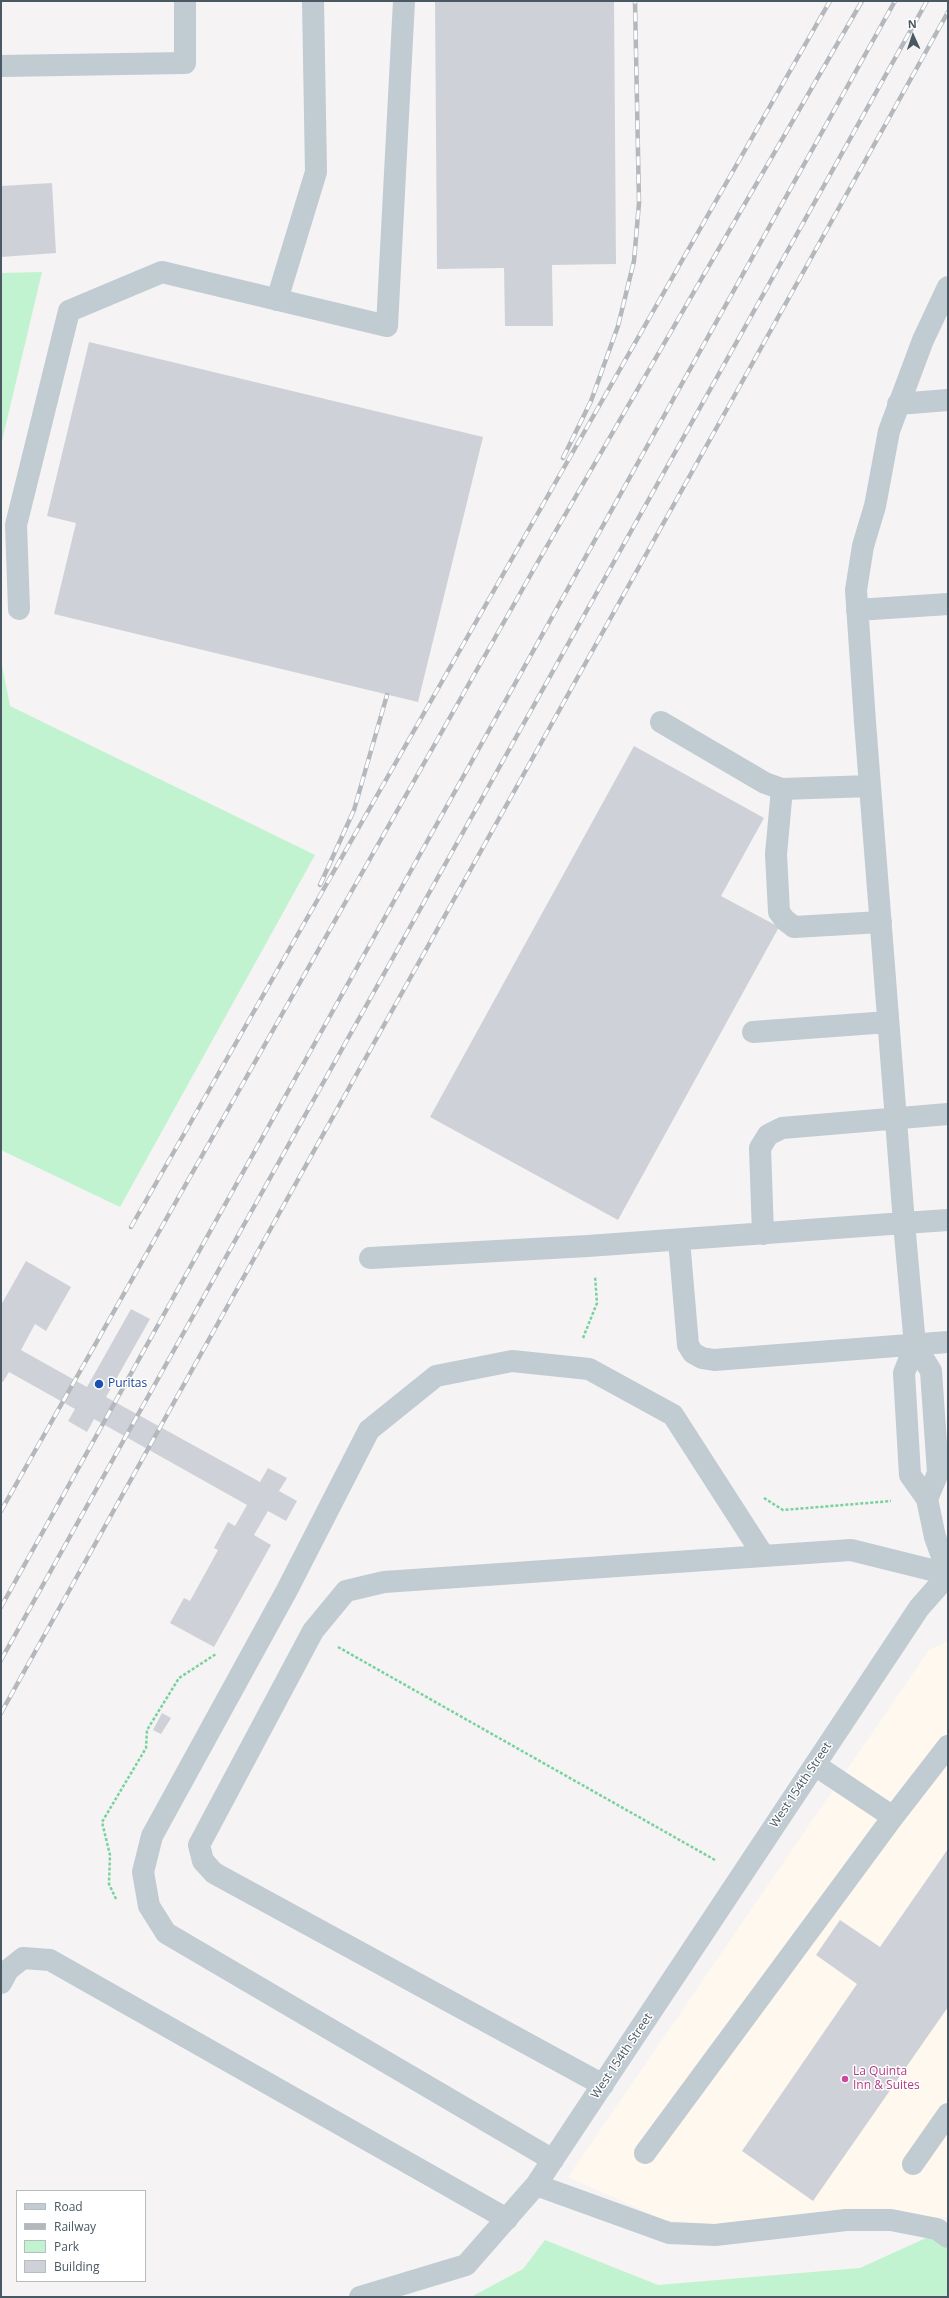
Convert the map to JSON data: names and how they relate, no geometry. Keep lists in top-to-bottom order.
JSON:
{
  "streets": {
    "street": ["West 154th Street"]
  },
  "places": ["Puritas", "La Quinta Inn & Suites"],
  "legend": [
    "Road",
    "Railway",
    "Park",
    "Building"
  ],
  "north": "top"
}
